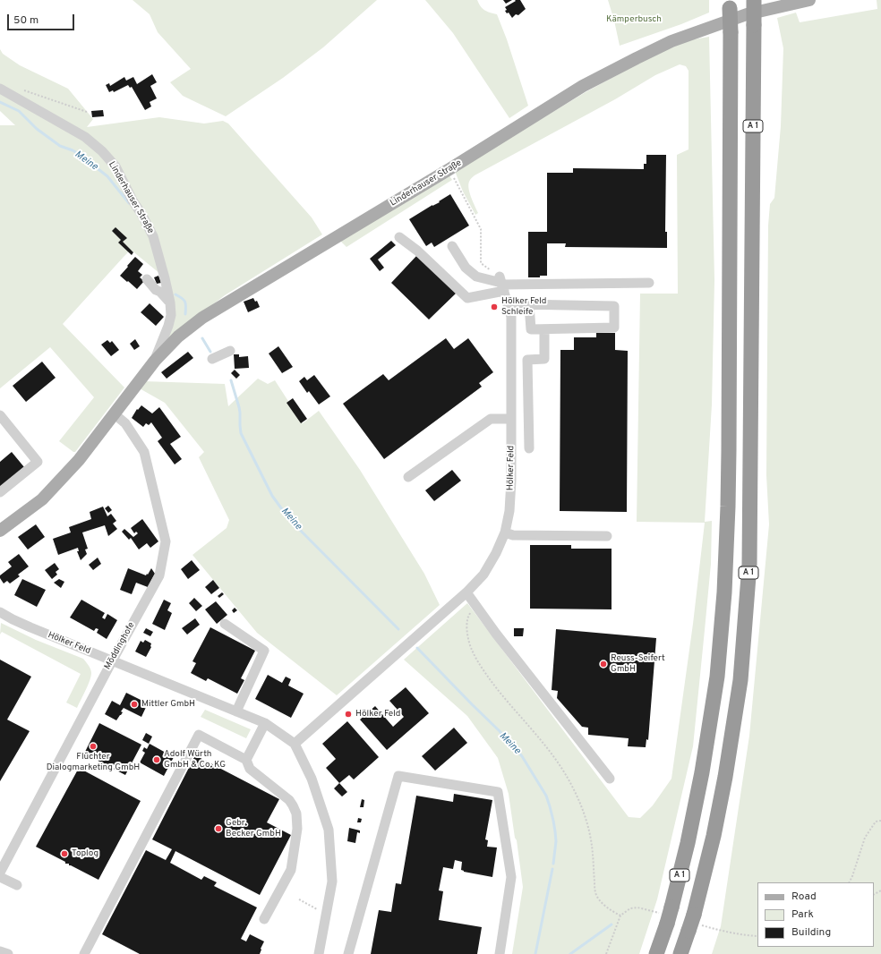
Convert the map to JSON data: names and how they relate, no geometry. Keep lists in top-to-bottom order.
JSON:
{
  "streets": {
    "highway": ["A 1"],
    "main road": ["Linderhauser Straße"],
    "street": ["Hölker Feld", "Möddinghofe"]
  },
  "crossings": [
    ["Linderhauser Straße", "Möddinghofe"],
    ["Hölker Feld", "Möddinghofe"]
  ],
  "water": ["Meine"],
  "parks": ["Kämperbusch"],
  "places": [
    "Hölker Feld Schleife",
    "Reuss-Seifert GmbH",
    "Mittler GmbH",
    "Hölker Feld",
    "Flüchter Dialogmarketing GmbH",
    "Adolf Würth GmbH & Co. KG",
    "Gebr. Becker GmbH",
    "Toplog"
  ],
  "legend": ["Road", "Park", "Building"],
  "scale_bar": "50 m"
}
